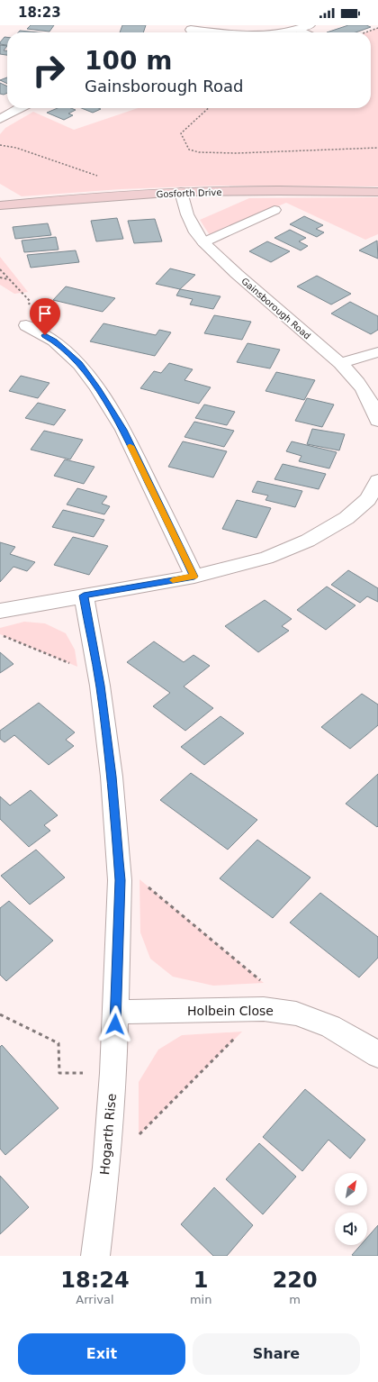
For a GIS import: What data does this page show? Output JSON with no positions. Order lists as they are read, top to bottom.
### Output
{
  "streets": {
    "street": [
      "Gosforth Drive",
      "Gainsborough Road",
      "Holbein Close",
      "Hogarth Rise"
    ]
  },
  "crossings": [
    ["Gosforth Drive", "Gainsborough Road"],
    ["Holbein Close", "Hogarth Rise"]
  ],
  "north": "top right",
  "page": {
    "status": "18:23",
    "turn": ["100 m", "Gainsborough Road"],
    "eta": [
      "18:24",
      "Arrival",
      "1",
      "min",
      "220",
      "m"
    ],
    "buttons": ["Exit", "Share"]
  }
}
